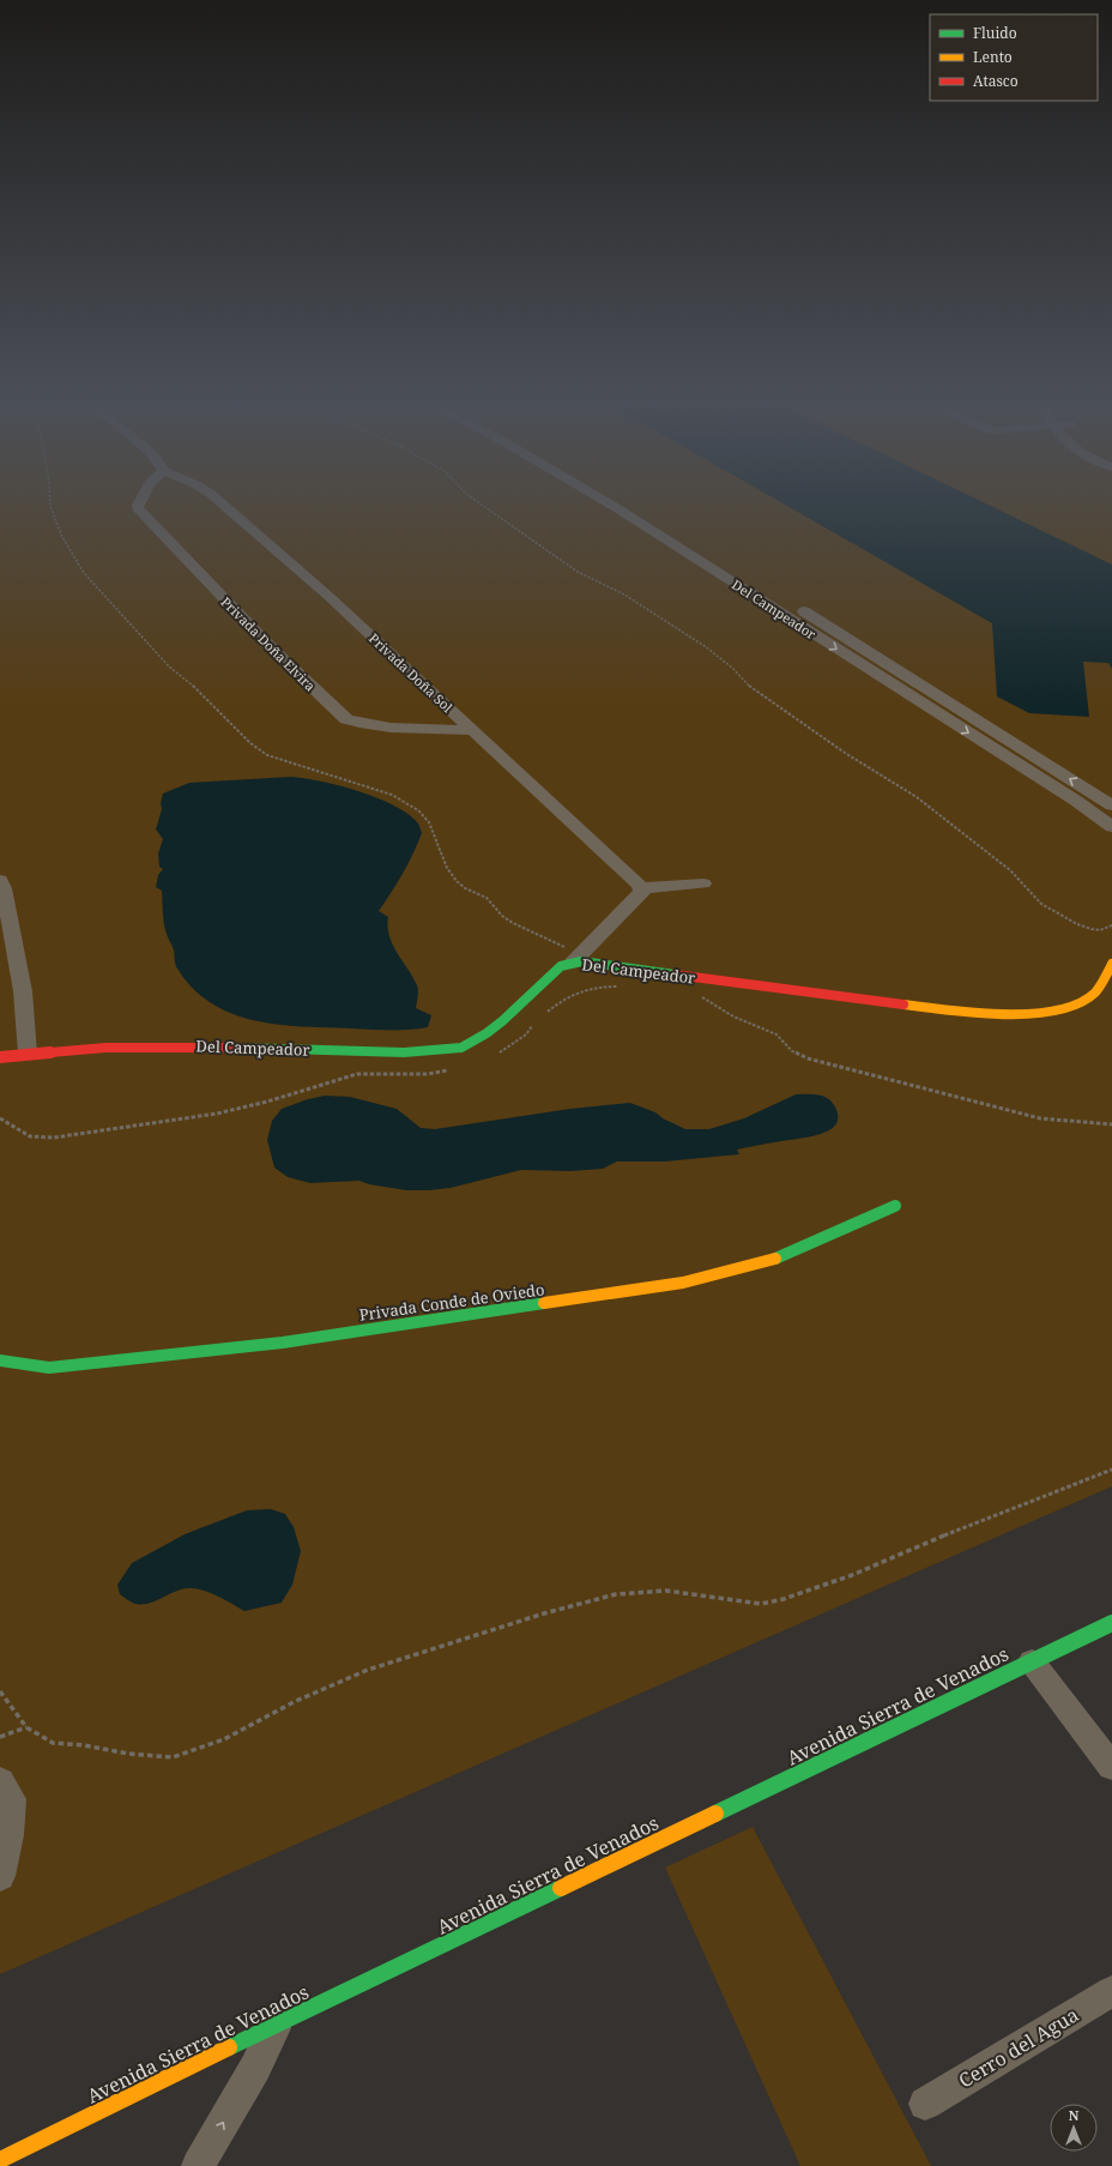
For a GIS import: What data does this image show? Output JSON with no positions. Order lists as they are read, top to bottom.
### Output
{
  "streets": {
    "street": [
      "Del Campeador",
      "Privada Doña Elvira",
      "Privada Doña Sol",
      "Privada Conde de Oviedo",
      "Avenida Sierra de Venados",
      "Cerro del Agua"
    ]
  },
  "crossings": [
    ["Privada Doña Elvira", "Privada Doña Sol"]
  ],
  "legend": ["Fluido", "Lento", "Atasco"],
  "north": "top"
}
